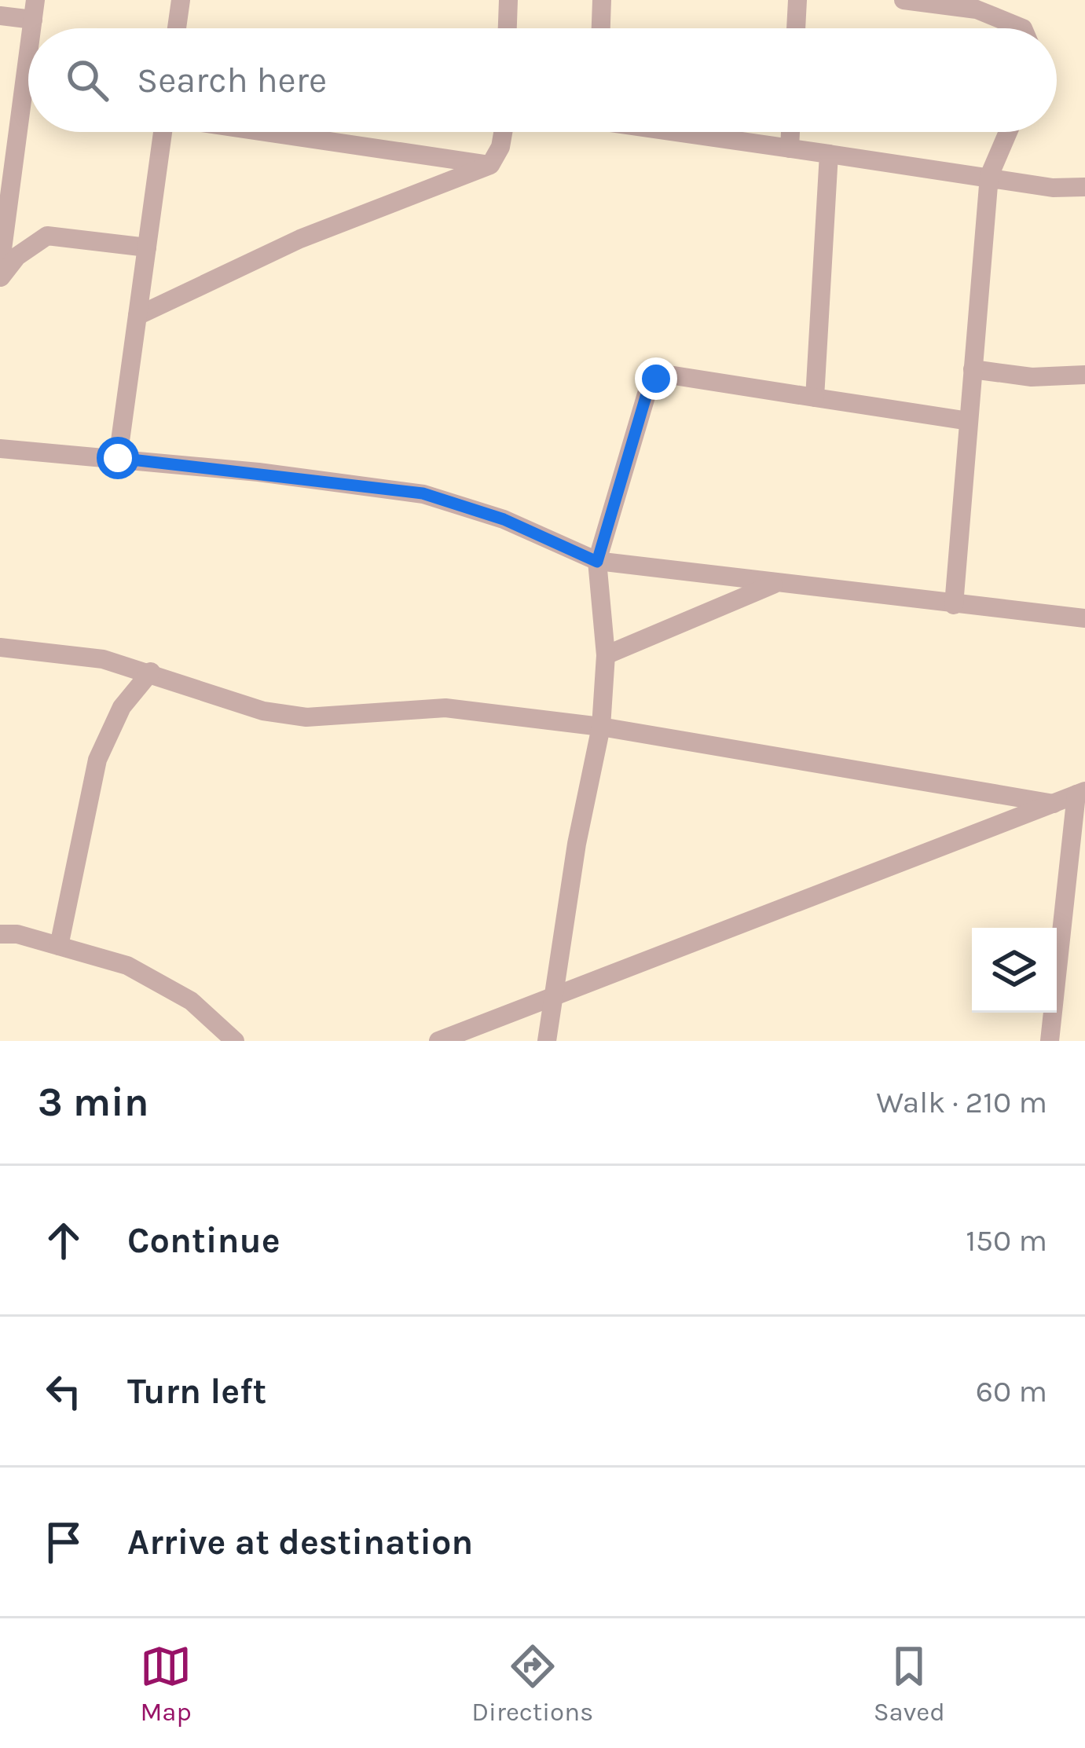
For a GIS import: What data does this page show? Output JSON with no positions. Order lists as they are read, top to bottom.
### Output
{
  "page": {
    "search": "Search here",
    "heading": ["3 min", "Walk · 210 m"],
    "list": [
      ["Continue", "150 m"],
      ["Turn left", "60 m"],
      "Arrive at destination"
    ],
    "nav": ["Map", "Directions", "Saved"]
  }
}
